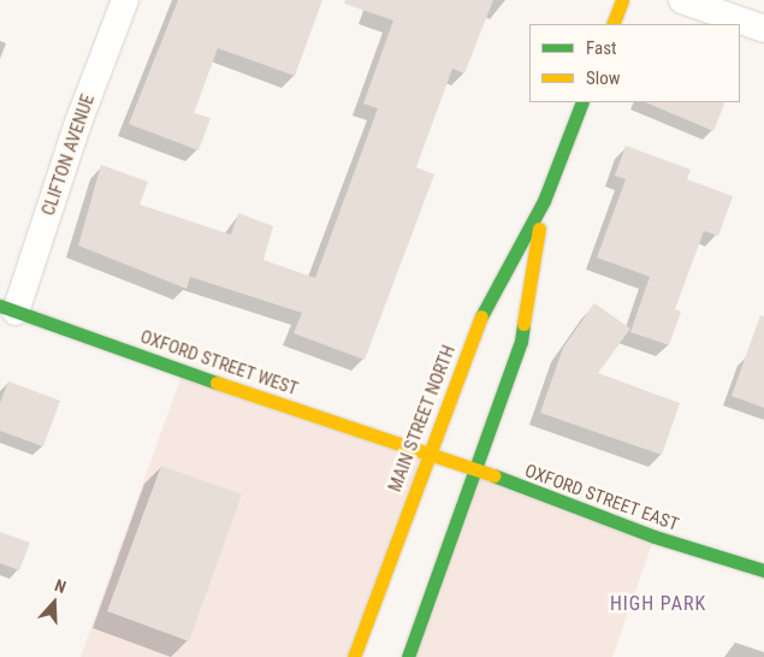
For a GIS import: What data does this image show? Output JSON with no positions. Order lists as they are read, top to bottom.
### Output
{
  "streets": {
    "main road": ["OXFORD STREET WEST", "MAIN STREET NORTH", "OXFORD STREET EAST"],
    "street": ["CLIFTON AVENUE"]
  },
  "crossings": [
    ["CLIFTON AVENUE", "OXFORD STREET WEST"],
    ["OXFORD STREET WEST", "MAIN STREET NORTH"],
    ["OXFORD STREET WEST", "OXFORD STREET EAST"],
    ["MAIN STREET NORTH", "OXFORD STREET EAST"]
  ],
  "districts": ["HIGH PARK"],
  "legend": ["Fast", "Slow"],
  "north": "top"
}
